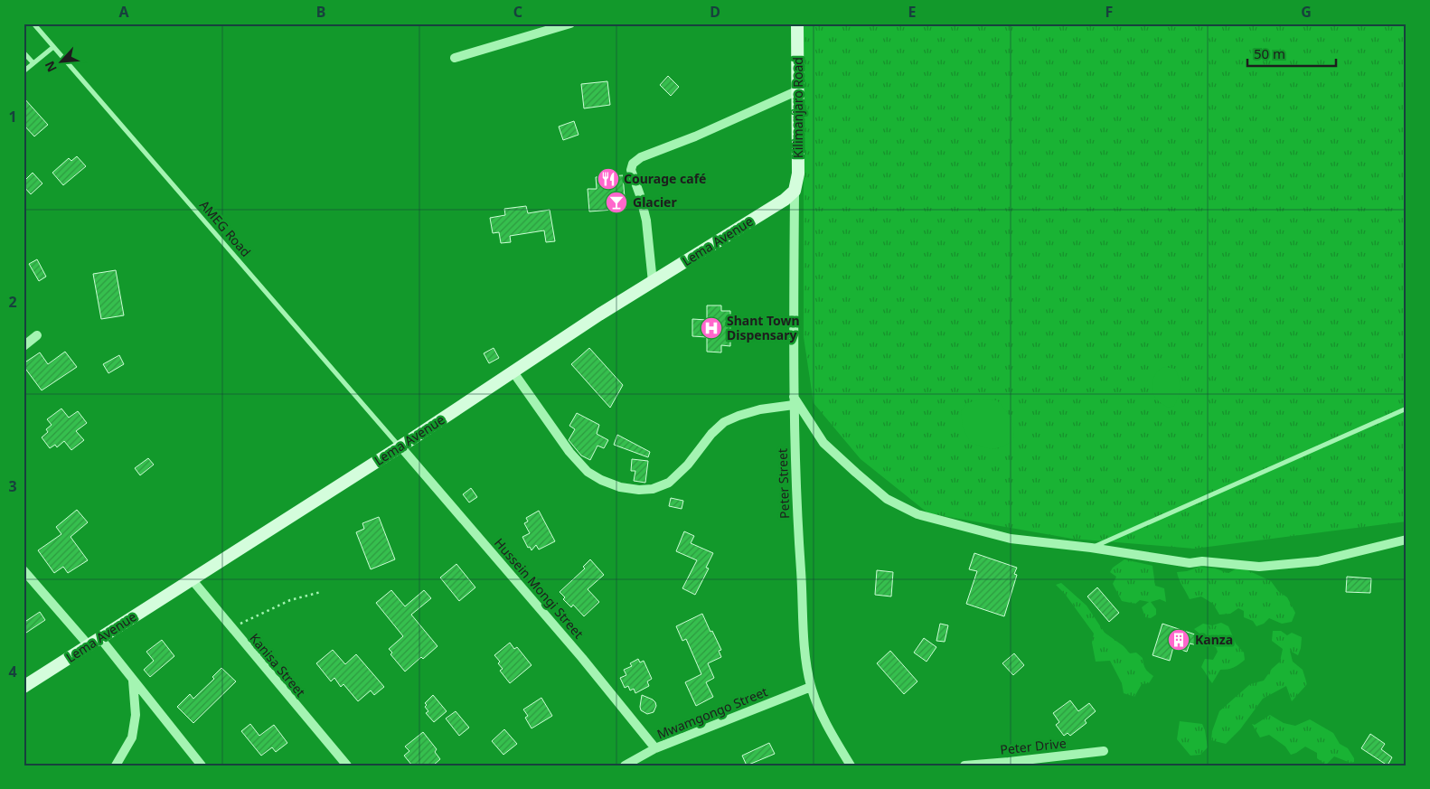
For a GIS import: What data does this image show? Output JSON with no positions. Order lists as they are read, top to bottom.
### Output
{
  "streets": {
    "main road": ["Kilimanjaro Road", "Lema Avenue"],
    "street": [
      "Peter Street",
      "Hussein Mongi Street",
      "Kanisa Street",
      "Mwamgongo Street",
      "Peter Drive"
    ],
    "lane": ["AMEG Road"]
  },
  "crossings": [
    ["Kilimanjaro Road", "Lema Avenue"],
    ["Kilimanjaro Road", "Peter Street"],
    ["AMEG Road", "Lema Avenue"],
    ["AMEG Road", "Hussein Mongi Street"],
    ["Lema Avenue", "Peter Street"],
    ["Lema Avenue", "Hussein Mongi Street"],
    ["Lema Avenue", "Kanisa Street"],
    ["Peter Street", "Mwamgongo Street"],
    ["Hussein Mongi Street", "Mwamgongo Street"]
  ],
  "places": {
    "restaurant": ["Courage café"],
    "bar": ["Glacier"],
    "hospital": ["Shant Town Dispensary"],
    "building": ["Kanza"]
  },
  "scale_bar": "50 m",
  "north": "bottom left",
  "grid": {
    "columns": [
      "A",
      "B",
      "C",
      "D",
      "E",
      "F",
      "G"
    ],
    "rows": [
      "1",
      "2",
      "3",
      "4"
    ]
  }
}
